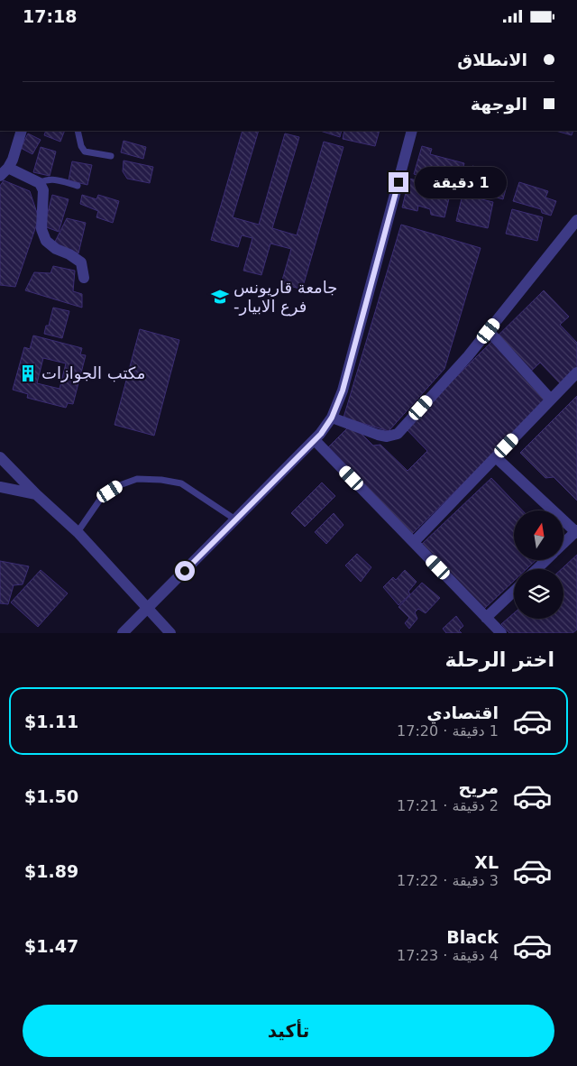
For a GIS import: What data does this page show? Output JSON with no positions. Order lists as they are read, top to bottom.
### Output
{
  "places": {
    "school or university": ["جامعة قاريونس -فرع الابيار"],
    "building": ["مكتب الجوازات"]
  },
  "north": "top",
  "page": {
    "status": "17:18",
    "banner": ["الانطلاق", "الوجهة"],
    "bubble": "1 دقيقة",
    "heading": "اختر الرحلة",
    "list": [
      {
        "name": "اقتصادي",
        "note": "1 دقيقة · 17:20",
        "value": "$1.11"
      },
      {
        "name": "مريح",
        "note": "2 دقيقة · 17:21",
        "value": "$1.50"
      },
      {
        "name": "XL",
        "note": "3 دقيقة · 17:22",
        "value": "$1.89"
      },
      {
        "name": "Black",
        "note": "4 دقيقة · 17:23",
        "value": "$1.47"
      }
    ],
    "buttons": "تأكيد"
  }
}
